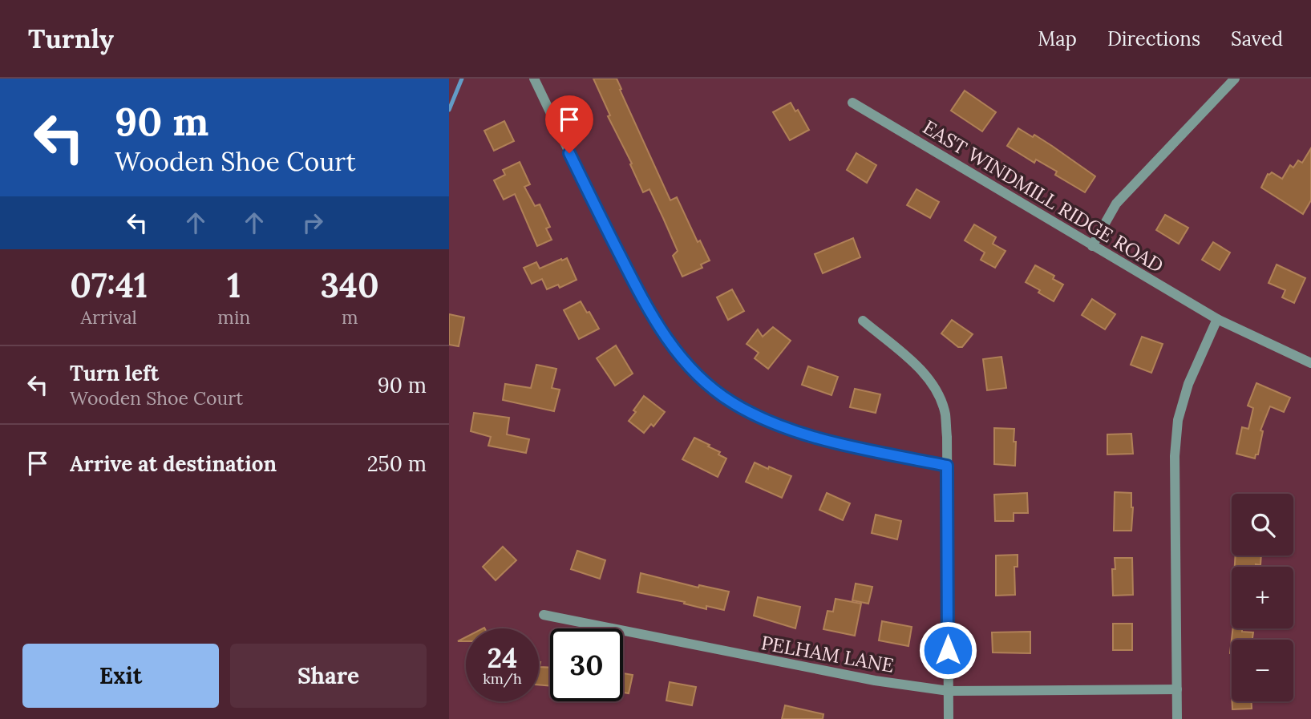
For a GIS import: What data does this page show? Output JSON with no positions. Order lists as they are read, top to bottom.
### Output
{
  "streets": {
    "street": ["EAST WINDMILL RIDGE ROAD", "PELHAM LANE"]
  },
  "page": {
    "header": "Turnly",
    "nav": ["Map", "Directions", "Saved"],
    "turn": ["90 m", "Wooden Shoe Court"],
    "eta": [
      "07:41",
      "Arrival",
      "1",
      "min",
      "340",
      "m"
    ],
    "list": [
      {
        "name": "Turn left",
        "note": "Wooden Shoe Court",
        "value": "90 m"
      },
      {
        "name": "Arrive at destination",
        "value": "250 m"
      }
    ],
    "map_buttons": ["+", "−"],
    "speed": "24 km/h",
    "limit": "30",
    "buttons": ["Exit", "Share"]
  }
}
